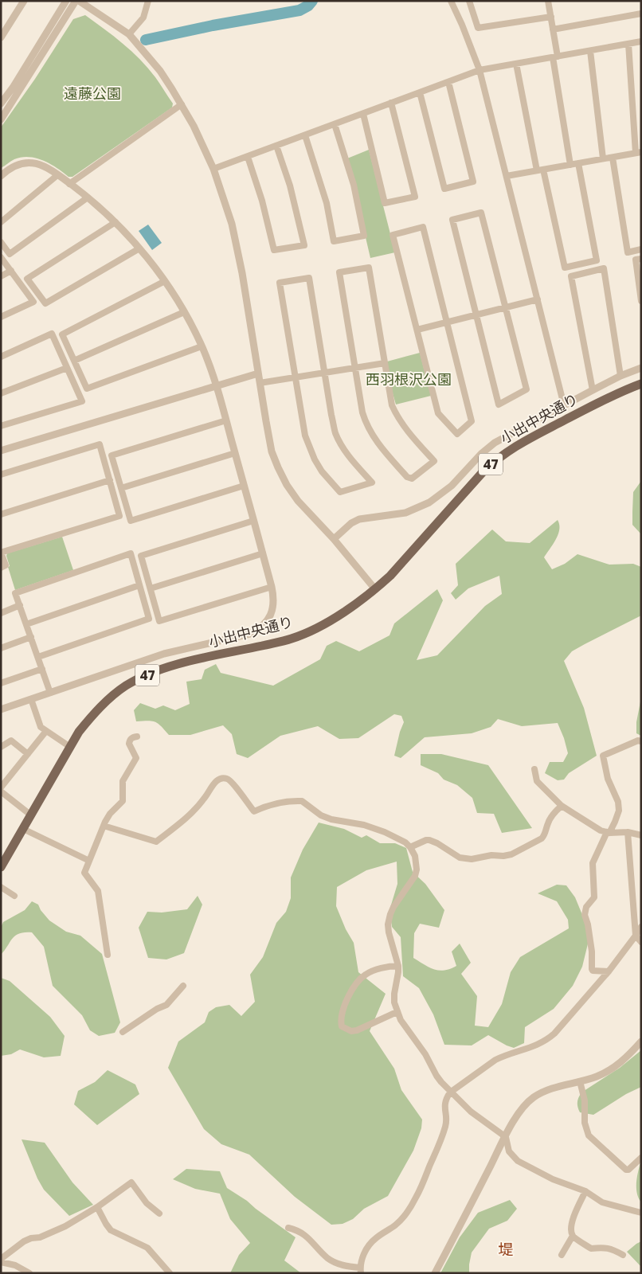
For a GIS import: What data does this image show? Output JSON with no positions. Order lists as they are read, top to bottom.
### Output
{
  "streets": {
    "main road": ["小出中央通り", "47"]
  },
  "districts": ["堤"],
  "parks": ["遠藤公園", "西羽根沢公園"]
}
